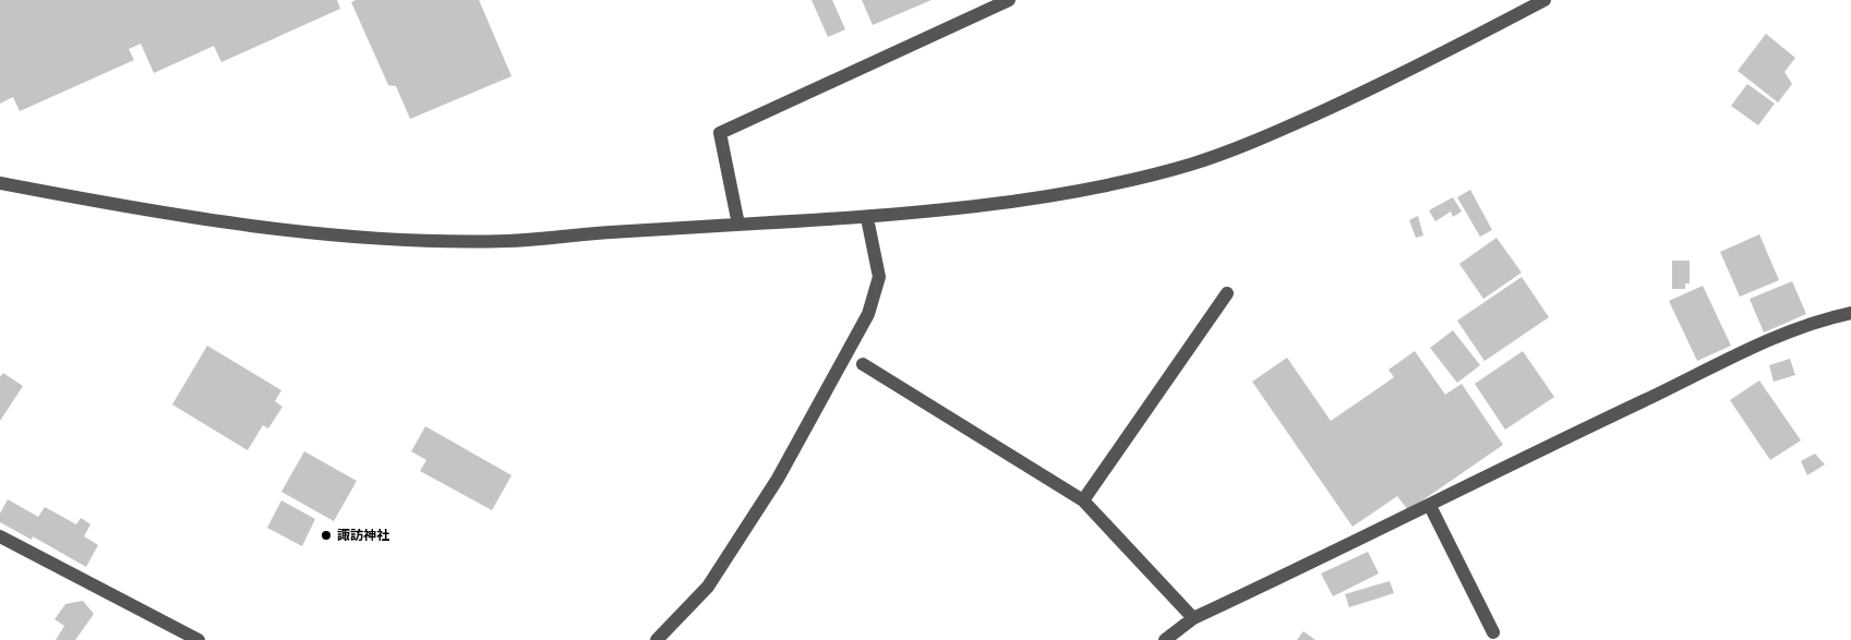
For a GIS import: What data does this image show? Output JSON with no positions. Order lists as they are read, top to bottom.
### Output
{
  "places": ["諏訪神社"]
}
